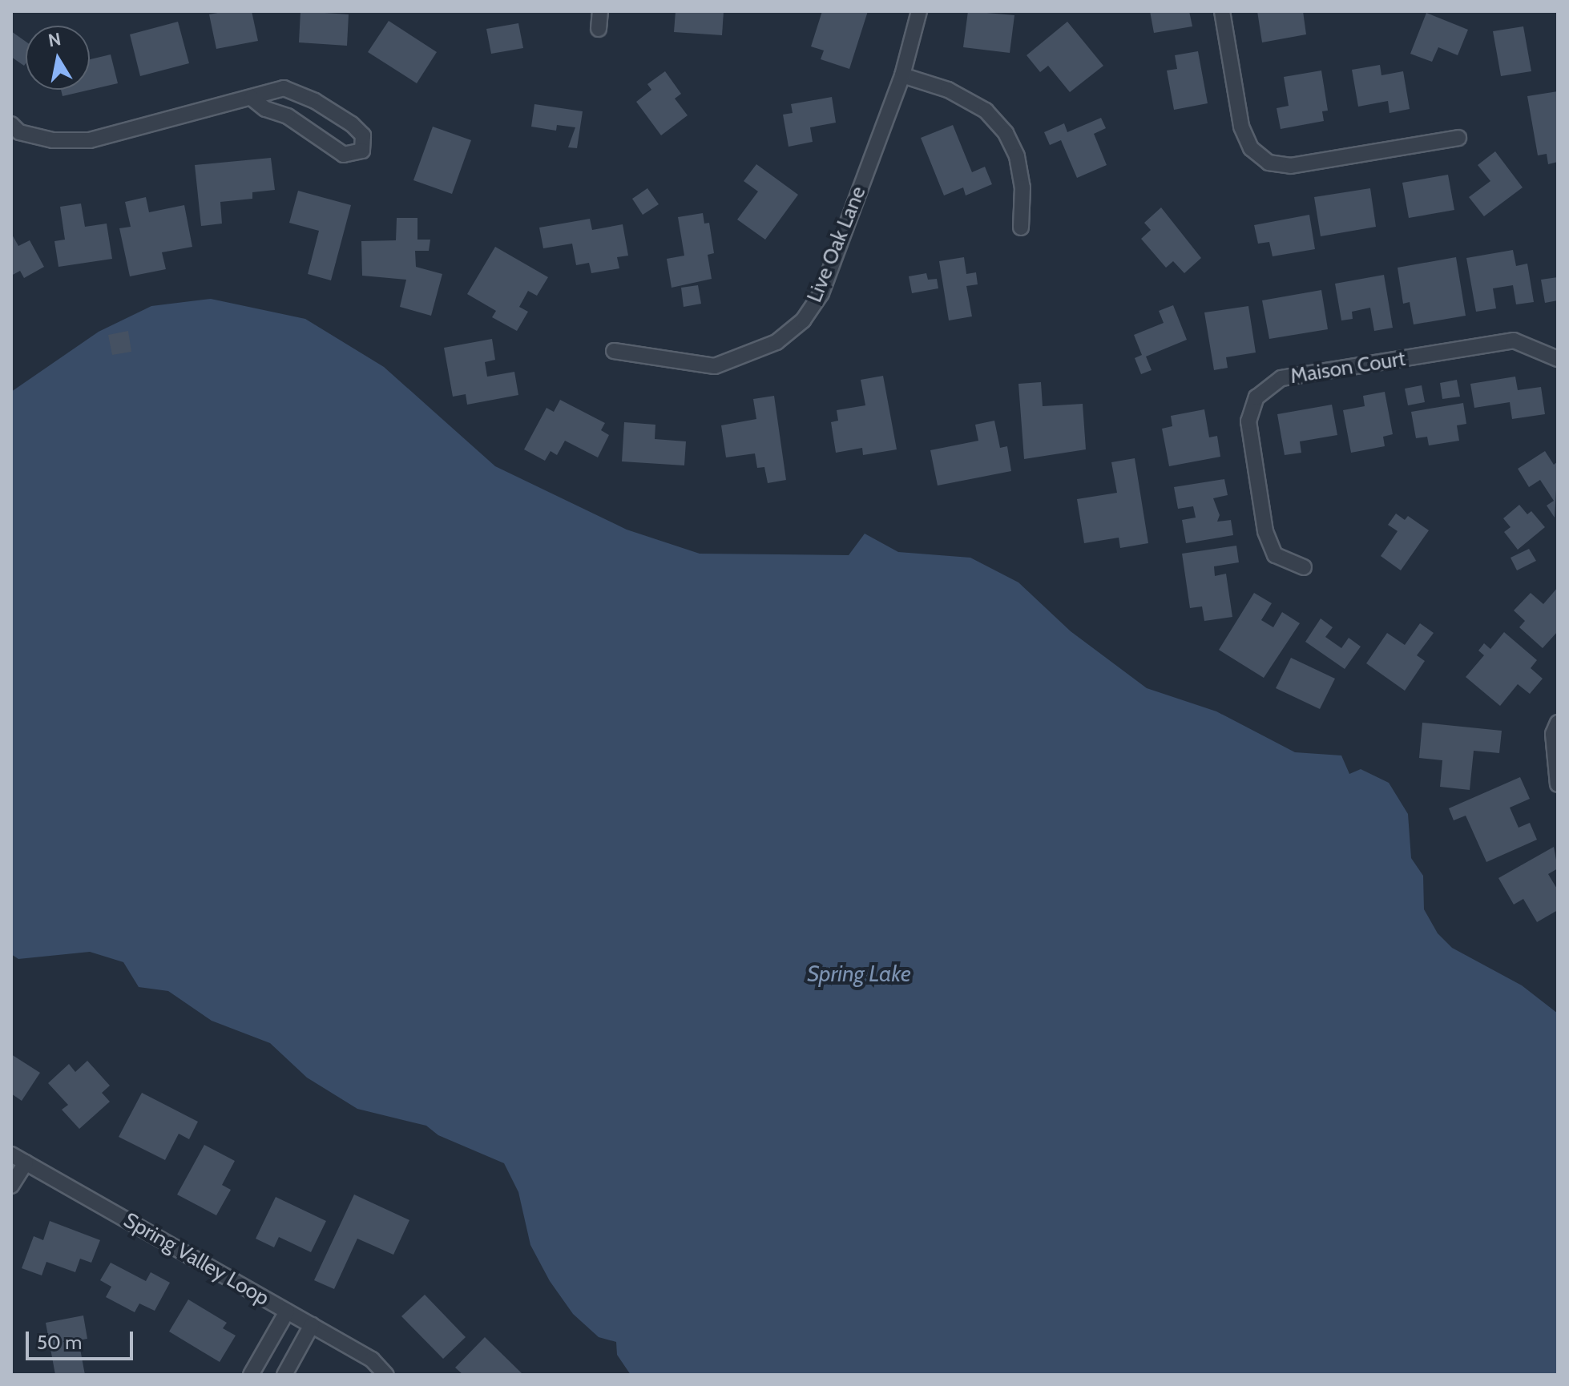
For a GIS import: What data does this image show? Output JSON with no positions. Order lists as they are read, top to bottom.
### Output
{
  "streets": {
    "street": ["Live Oak Lane", "Maison Court", "Spring Valley Loop"]
  },
  "water": ["Spring Lake"],
  "scale_bar": "50 m",
  "north": "top"
}
